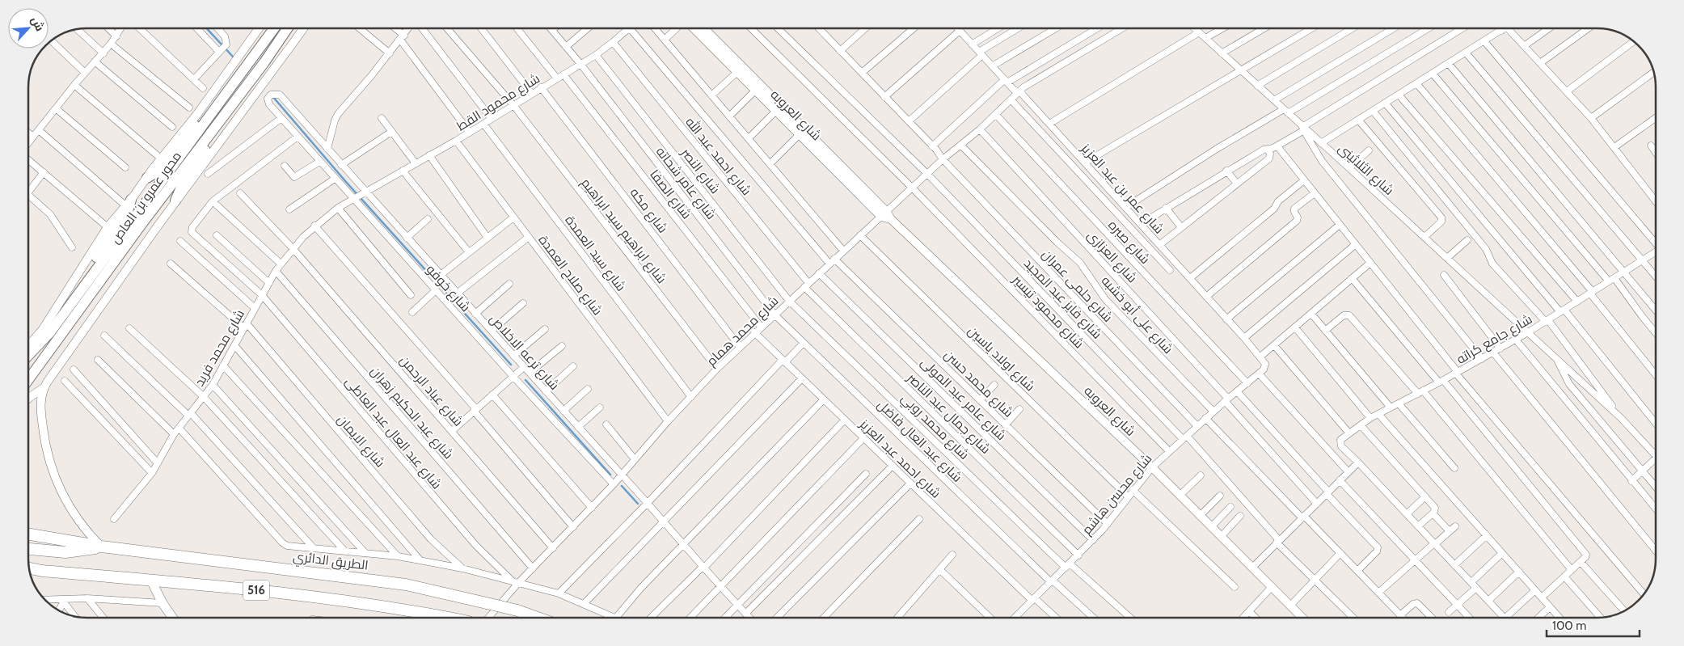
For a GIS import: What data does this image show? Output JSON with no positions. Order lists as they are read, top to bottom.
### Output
{
  "streets": {
    "highway": ["الطريق الدائري", "516"],
    "main road": ["محور عمرو بن العاص"],
    "street": [
      "شارع محمود القط",
      "شارع العروبه",
      "شارع احمد عبد الله",
      "شارع الثلاثينى",
      "شارع النصر",
      "شارع عامر شحاته",
      "شارع عمر بن عبد العزيز",
      "شارع الصفا",
      "شارع مكه",
      "شارع ابراهيم سيد ابراهيم",
      "شارع صبره",
      "شارع سيد العمدة",
      "شارع العزازى",
      "شارع صلاح العمدة",
      "شارع حلمى عمران",
      "شارع خوفو",
      "شارع فايز عبد المجيد",
      "شارع محمود تيسير",
      "شارع على أبو خشبه",
      "شارع محمد همام",
      "شارع جامع كراته",
      "شارع محمد فريد",
      "شارع ترعه الاخلاص",
      "شارع اولاد ياسين",
      "شارع محمد حسن",
      "شارع عباد الرحمن",
      "شارع عامر عبد المولى",
      "شارع عبد الحكيم زهران",
      "شارع جمال عبد الناصر",
      "شارع محمد روبي",
      "شارع عبد العال عبد العاطى",
      "شارع الايمان",
      "شارع عبد العال فاضل",
      "شارع احمد عبد العزيز",
      "شارع محسن هاشم"
    ]
  },
  "crossings": [
    ["شارع محمود القط", "شارع احمد عبد الله"],
    ["شارع محمود القط", "شارع النصر"],
    ["شارع محمود القط", "شارع عامر شحاته"],
    ["شارع محمود القط", "شارع الصفا"],
    ["شارع محمود القط", "شارع مكه"],
    ["شارع محمود القط", "شارع ابراهيم سيد ابراهيم"],
    ["شارع محمود القط", "شارع سيد العمدة"],
    ["شارع محمود القط", "شارع صلاح العمدة"],
    ["شارع محمود القط", "شارع خوفو"],
    ["شارع محمود القط", "شارع محمد فريد"],
    ["شارع محمود القط", "شارع ترعه الاخلاص"],
    ["شارع العروبه", "شارع محمد همام"],
    ["شارع العروبه", "شارع محسن هاشم"],
    ["شارع احمد عبد الله", "شارع محمد همام"],
    ["شارع احمد عبد الله", "شارع جمال عبد الناصر"],
    ["شارع الثلاثينى", "شارع جامع كراته"],
    ["شارع النصر", "شارع محمد همام"],
    ["شارع النصر", "شارع محمد روبي"],
    ["شارع عامر شحاته", "شارع محمد همام"],
    ["شارع عامر شحاته", "شارع عبد العال فاضل"],
    ["شارع عمر بن عبد العزيز", "شارع محمد همام"],
    ["شارع الصفا", "شارع محمد همام"],
    ["شارع مكه", "شارع محمد همام"],
    ["شارع ابراهيم سيد ابراهيم", "شارع محمد همام"],
    ["شارع صبره", "شارع محمد همام"],
    ["شارع صبره", "شارع محسن هاشم"],
    ["شارع سيد العمدة", "شارع محمد همام"],
    ["شارع العزازى", "شارع محمد همام"],
    ["شارع العزازى", "شارع محسن هاشم"],
    ["شارع صلاح العمدة", "شارع محمد همام"],
    ["شارع حلمى عمران", "شارع محمد همام"],
    ["شارع حلمى عمران", "شارع محسن هاشم"],
    ["شارع خوفو", "شارع محمد همام"],
    ["شارع خوفو", "شارع محمد فريد"],
    ["شارع خوفو", "شارع ترعه الاخلاص"],
    ["شارع فايز عبد المجيد", "شارع محمد همام"],
    ["شارع فايز عبد المجيد", "شارع محسن هاشم"],
    ["شارع محمود تيسير", "شارع محمد همام"],
    ["شارع محمود تيسير", "شارع محسن هاشم"],
    ["شارع على أبو خشبه", "شارع محمد همام"],
    ["شارع على أبو خشبه", "شارع محسن هاشم"],
    ["شارع محمد همام", "شارع ترعه الاخلاص"],
    ["شارع محمد همام", "شارع اولاد ياسين"],
    ["شارع محمد همام", "شارع محمد حسن"],
    ["شارع محمد همام", "شارع عباد الرحمن"],
    ["شارع محمد همام", "شارع عامر عبد المولى"],
    ["شارع محمد همام", "شارع عبد الحكيم زهران"],
    ["شارع محمد همام", "شارع جمال عبد الناصر"],
    ["شارع محمد همام", "شارع محمد روبي"],
    ["شارع محمد همام", "شارع عبد العال عبد العاطى"],
    ["شارع محمد همام", "شارع عبد العال فاضل"],
    ["شارع محمد همام", "شارع احمد عبد العزيز"],
    ["شارع محمد فريد", "شارع عباد الرحمن"],
    ["شارع محمد فريد", "شارع عبد الحكيم زهران"],
    ["شارع محمد فريد", "شارع عبد العال عبد العاطى"],
    ["شارع محمد فريد", "شارع الايمان"],
    ["شارع اولاد ياسين", "شارع محسن هاشم"],
    ["شارع محمد حسن", "شارع محسن هاشم"],
    ["شارع عامر عبد المولى", "شارع محسن هاشم"],
    ["شارع جمال عبد الناصر", "شارع محسن هاشم"],
    ["شارع محمد روبي", "شارع محسن هاشم"],
    ["شارع عبد العال فاضل", "شارع محسن هاشم"],
    ["شارع احمد عبد العزيز", "شارع محسن هاشم"]
  ],
  "scale_bar": "100 m",
  "north": "top right"
}
